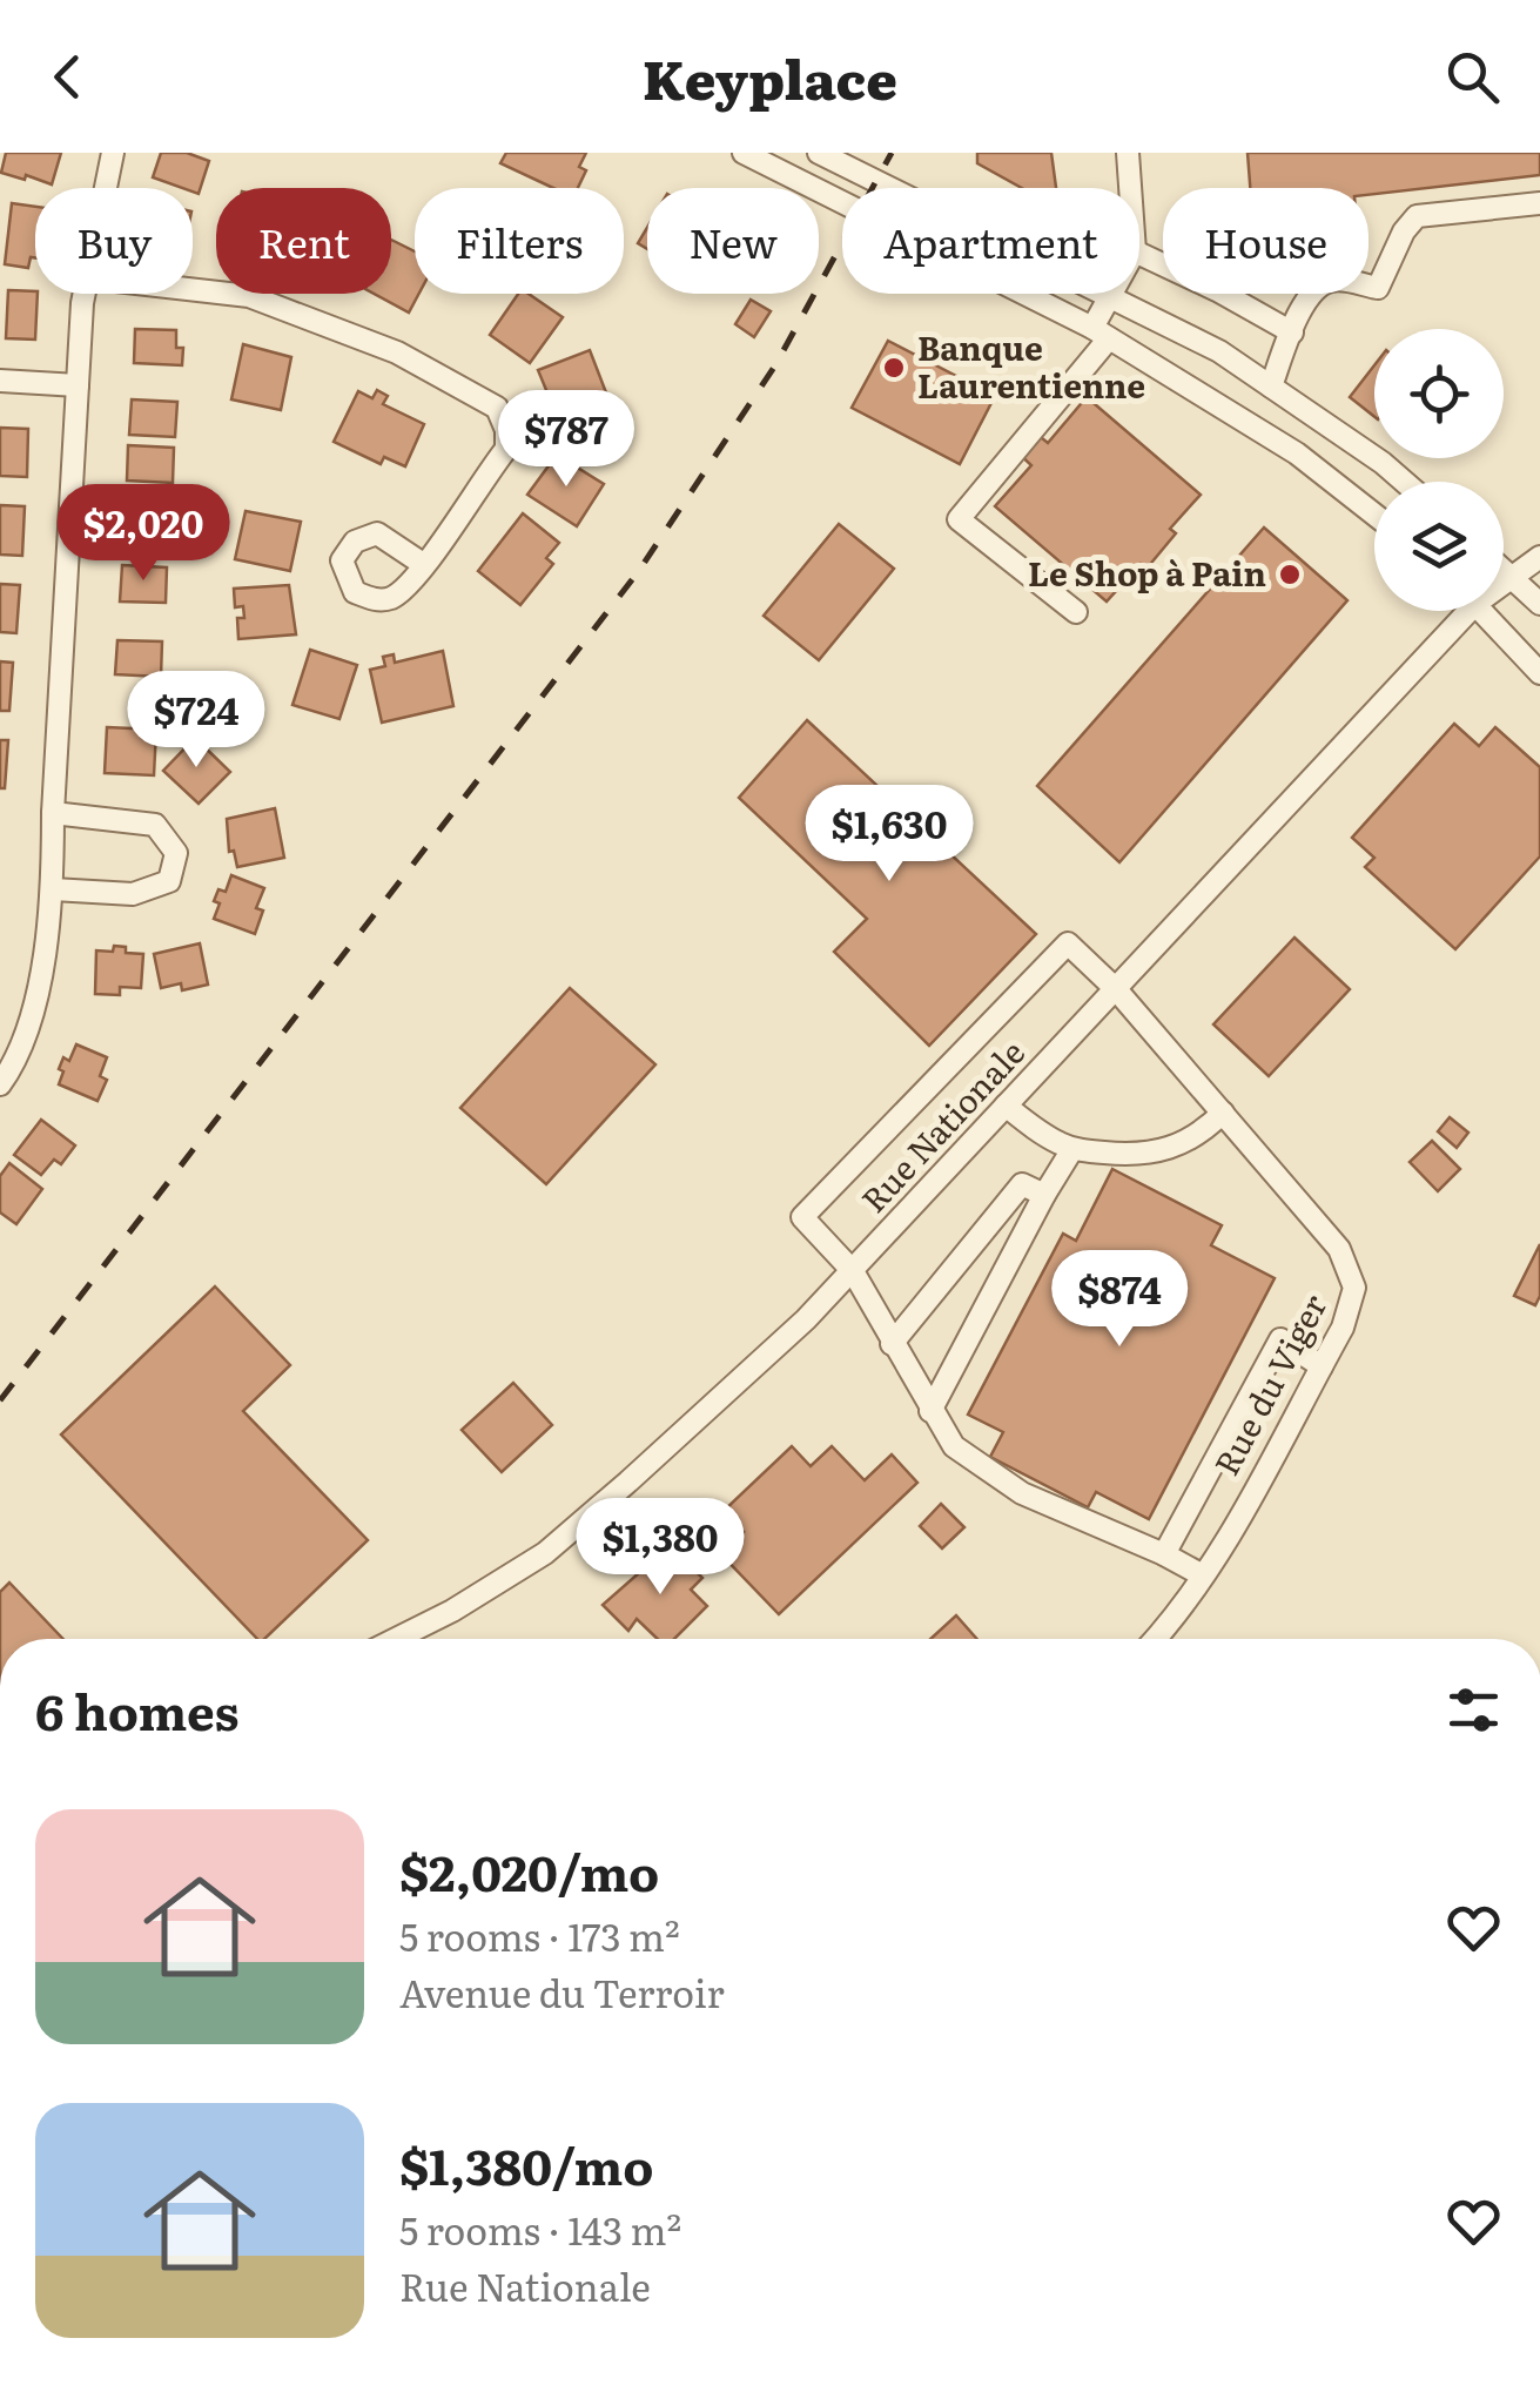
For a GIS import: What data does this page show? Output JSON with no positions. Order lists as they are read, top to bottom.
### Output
{
  "streets": {
    "street": ["Rue Nationale", "Rue du Viger"]
  },
  "crossings": [
    ["Rue Nationale", "Rue du Viger"]
  ],
  "places": ["Banque Laurentienne", "Le Shop à Pain"],
  "page": {
    "header": "Keyplace",
    "chip": [
      "Buy",
      "Rent",
      "Filters",
      "New",
      "Apartment",
      "House"
    ],
    "price": [
      "$787",
      "$2,020",
      "$724",
      "$1,630",
      "$874",
      "$1,380"
    ],
    "heading": "6 homes",
    "list": [
      {
        "name": "$2,020/mo",
        "note": "5 rooms · 173 m² · Avenue du Terroir"
      },
      {
        "name": "$1,380/mo",
        "note": "5 rooms · 143 m² · Rue Nationale"
      }
    ]
  }
}
